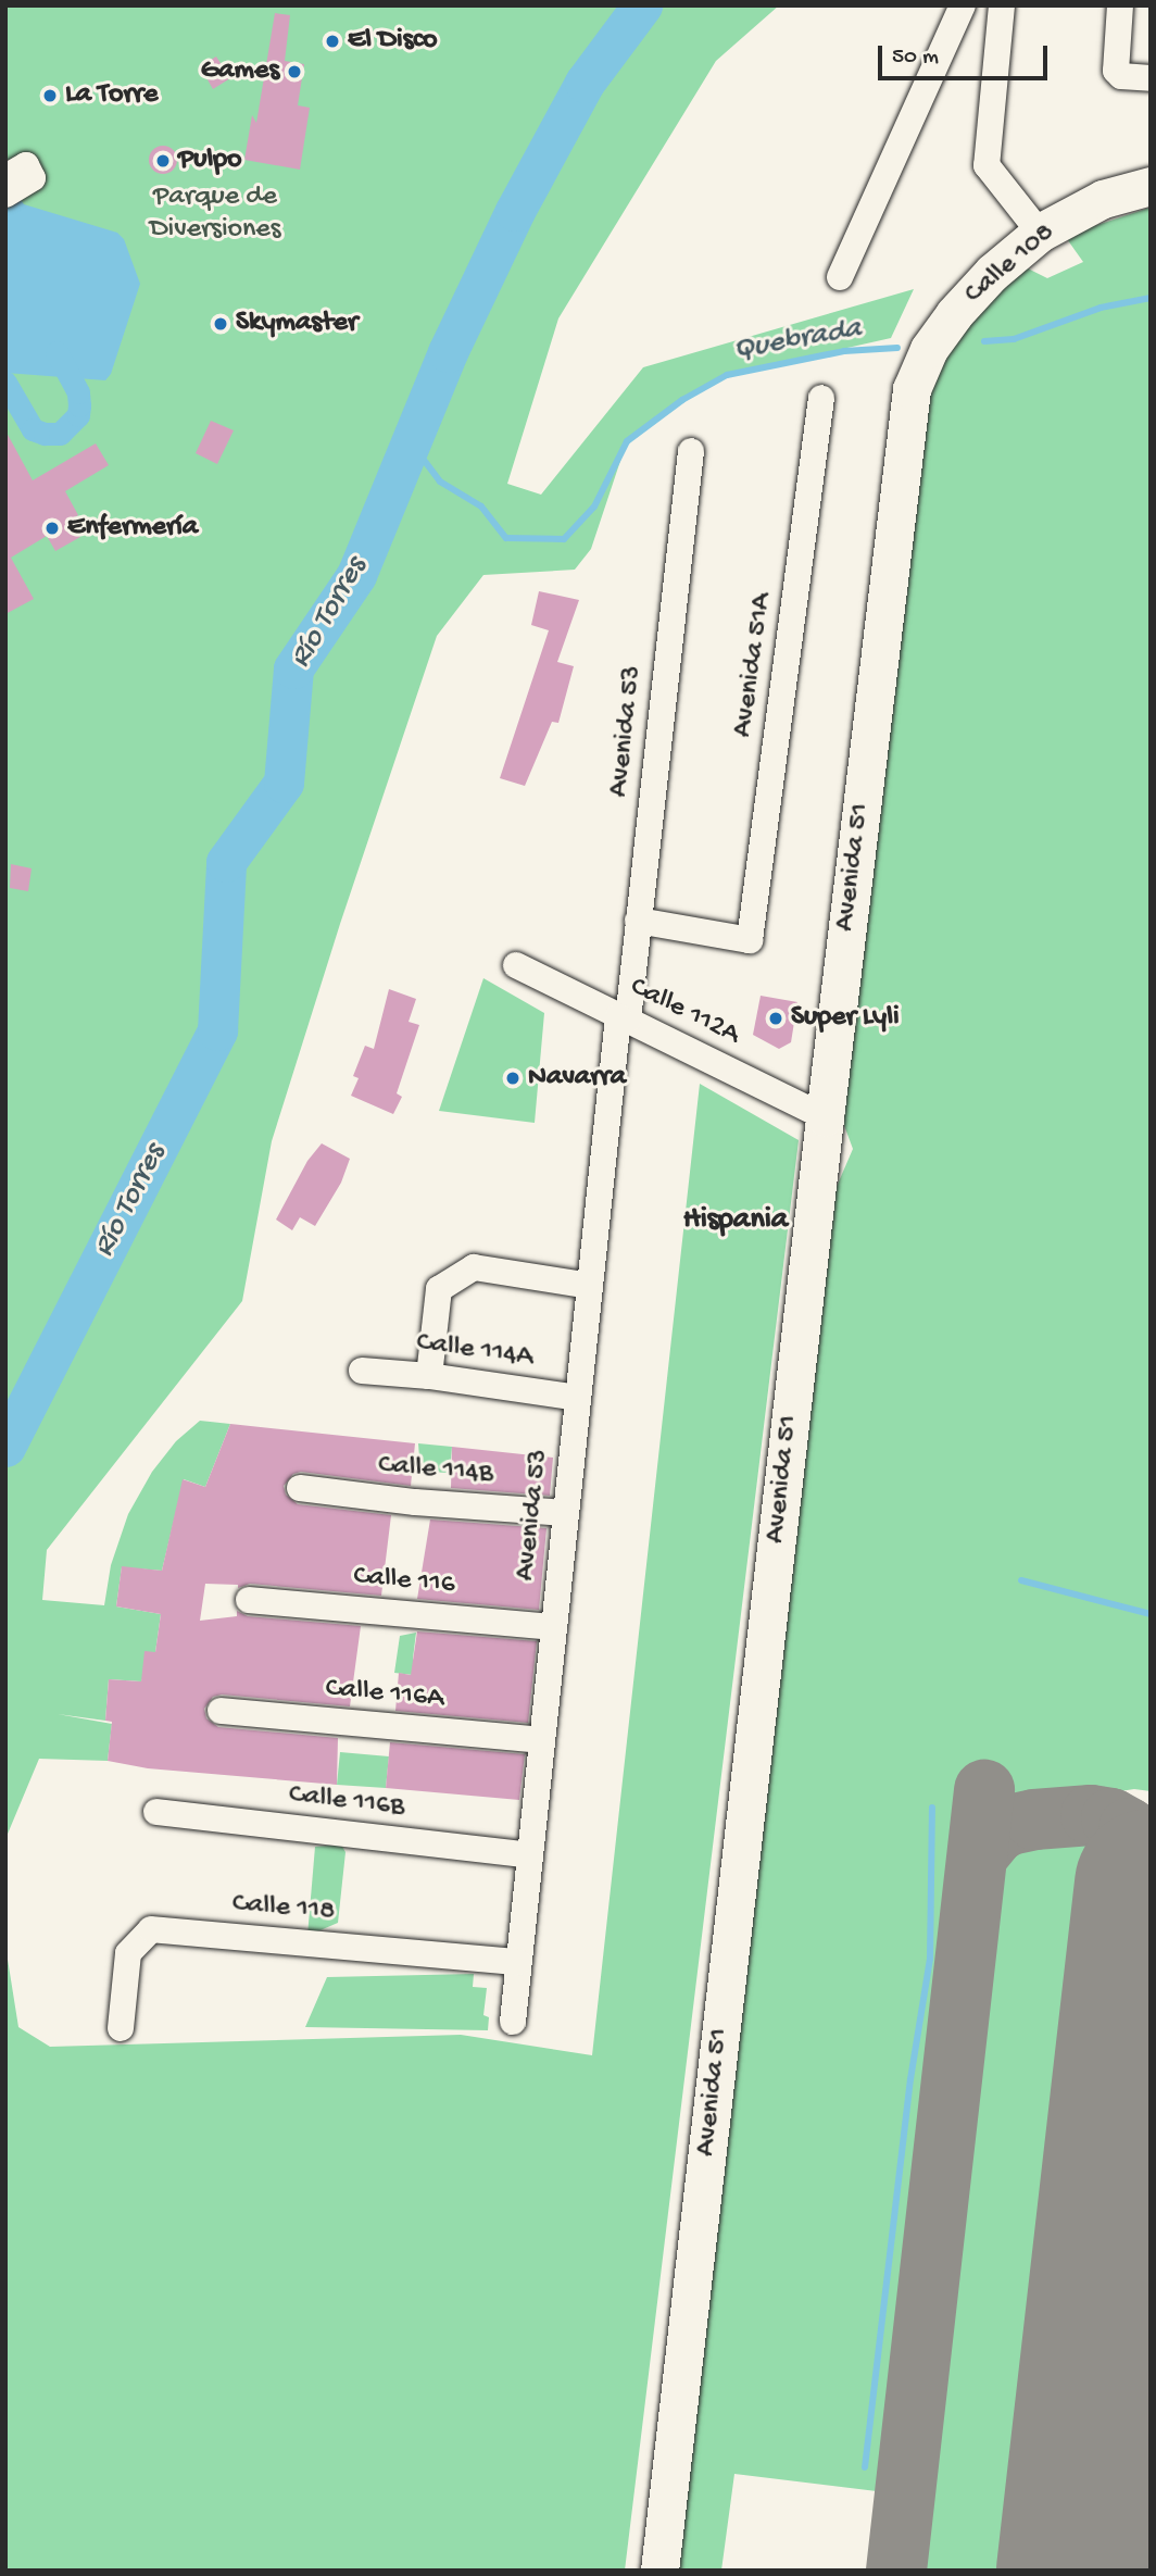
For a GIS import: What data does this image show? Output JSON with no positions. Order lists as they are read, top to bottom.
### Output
{
  "streets": {
    "main road": ["Calle 108", "Avenida 51"],
    "street": [
      "Avenida 51A",
      "Avenida 53",
      "Calle 112A",
      "Calle 114A",
      "Calle 114B",
      "Calle 116",
      "Calle 116A",
      "Calle 116B",
      "Calle 118"
    ]
  },
  "crossings": [
    ["Calle 108", "Avenida 51"],
    ["Avenida 51A", "Avenida 53"],
    ["Avenida 53", "Calle 112A"],
    ["Avenida 53", "Calle 114A"],
    ["Avenida 53", "Calle 114B"],
    ["Avenida 53", "Calle 116"],
    ["Avenida 53", "Calle 116A"],
    ["Avenida 53", "Calle 116B"],
    ["Avenida 53", "Calle 118"],
    ["Avenida 51", "Calle 112A"]
  ],
  "districts": ["Hispania"],
  "water": ["Quebrada", "Río Torres"],
  "parks": ["Parque de Diversiones"],
  "places": [
    "El Disco",
    "Games",
    "La Torre",
    "Pulpo",
    "Skymaster",
    "Enfermería",
    "Super Lyli",
    "Navarra"
  ],
  "scale_bar": "50 m"
}
